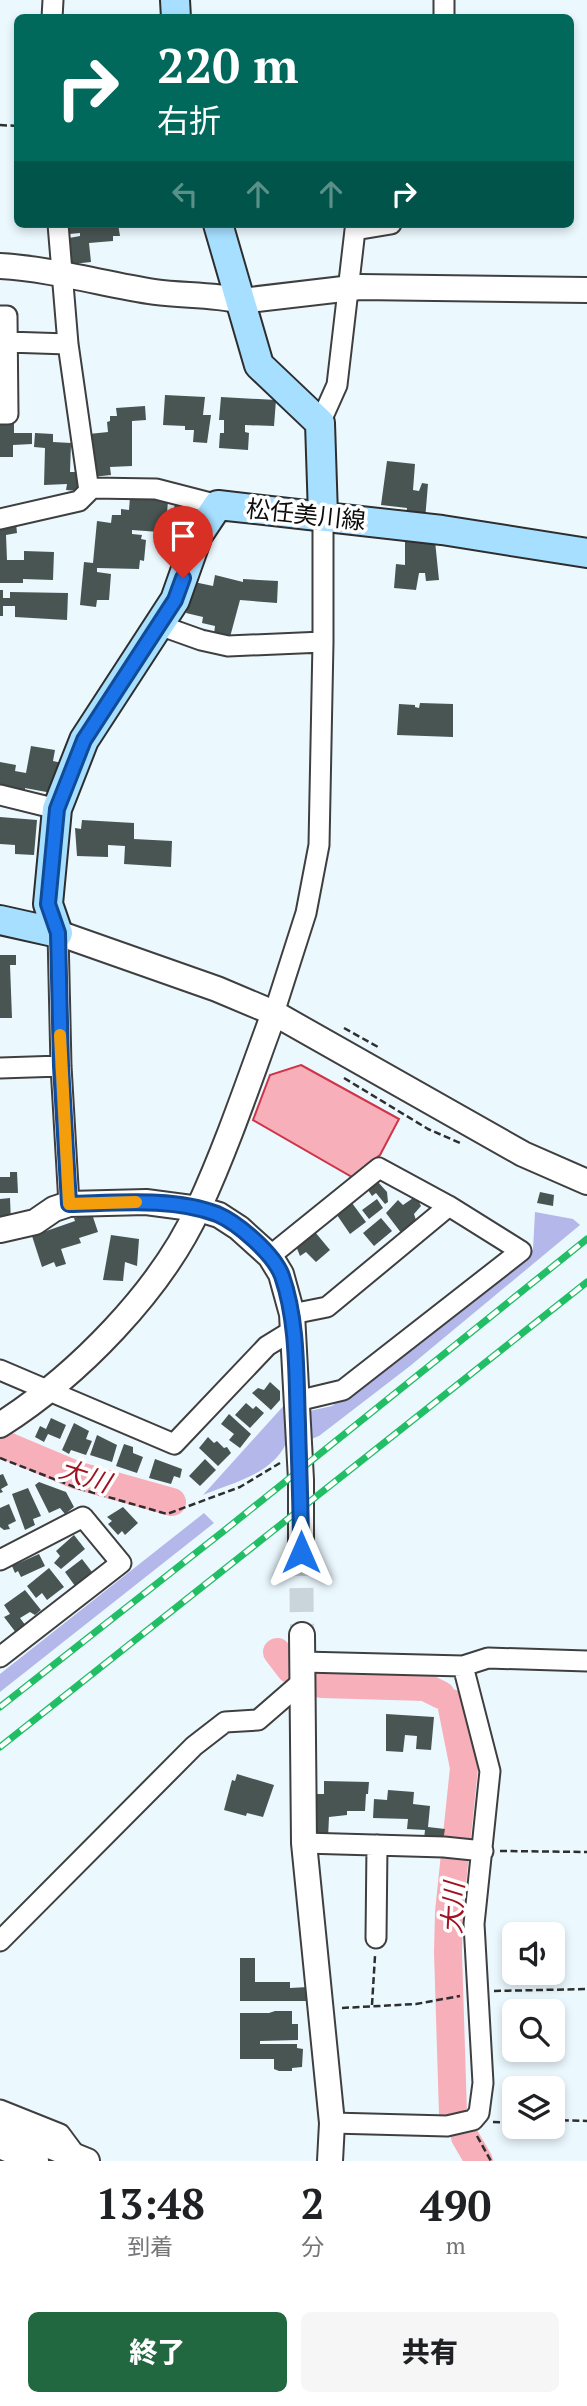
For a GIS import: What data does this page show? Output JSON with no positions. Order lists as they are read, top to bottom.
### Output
{
  "streets": {
    "main road": ["松任美川線"]
  },
  "water": ["大川"],
  "page": {
    "turn": ["220 m", "右折"],
    "eta": [
      "13:48",
      "到着",
      "2",
      "分",
      "490",
      "m"
    ],
    "buttons": ["終了", "共有"]
  }
}
